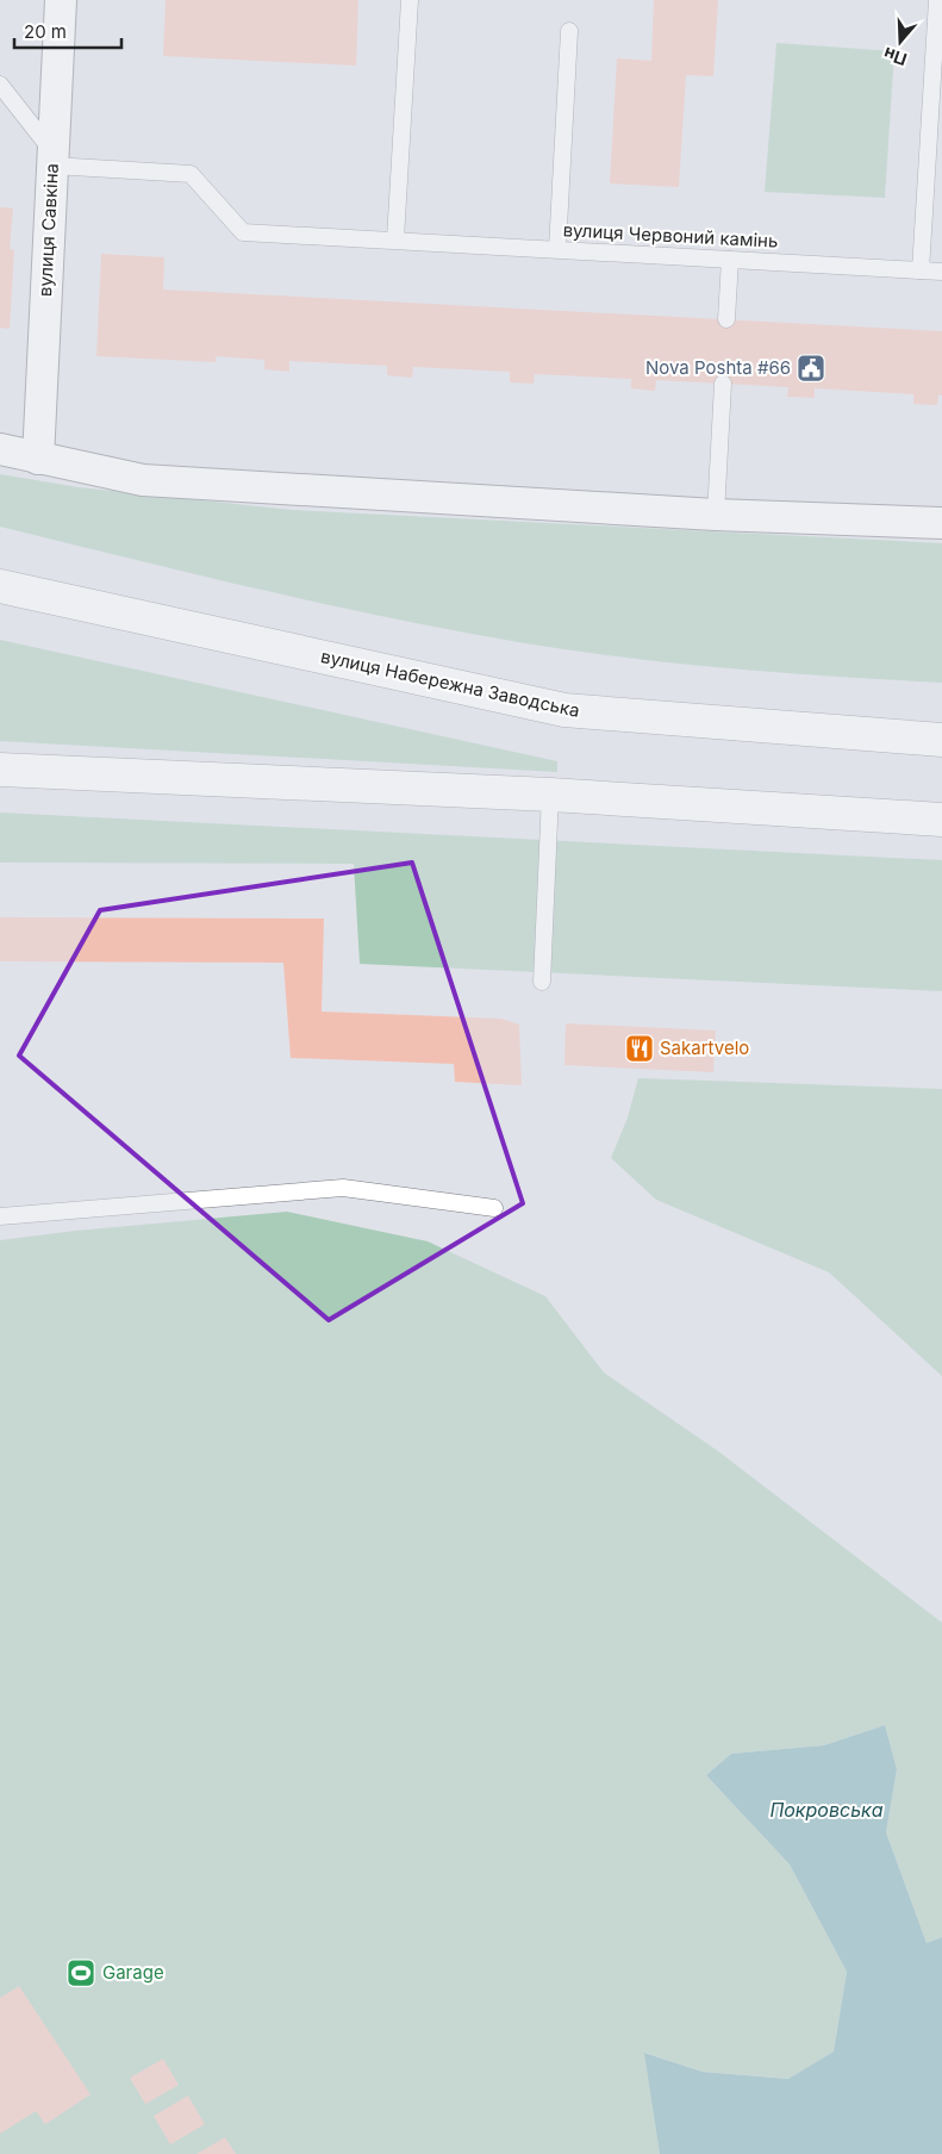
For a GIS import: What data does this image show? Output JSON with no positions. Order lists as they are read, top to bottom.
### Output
{
  "streets": {
    "main road": ["вулиця Набережна Заводська"],
    "street": ["вулиця Савкіна"],
    "lane": ["вулиця Червоний камінь"]
  },
  "crossings": [
    ["вулиця Савкіна", "вулиця Червоний камінь"]
  ],
  "water": ["Покровська"],
  "places": {
    "public building": ["Nova Poshta #66"],
    "restaurant": ["Sakartvelo"],
    "sports": ["Garage"]
  },
  "scale_bar": "20 m",
  "north": "bottom"
}
